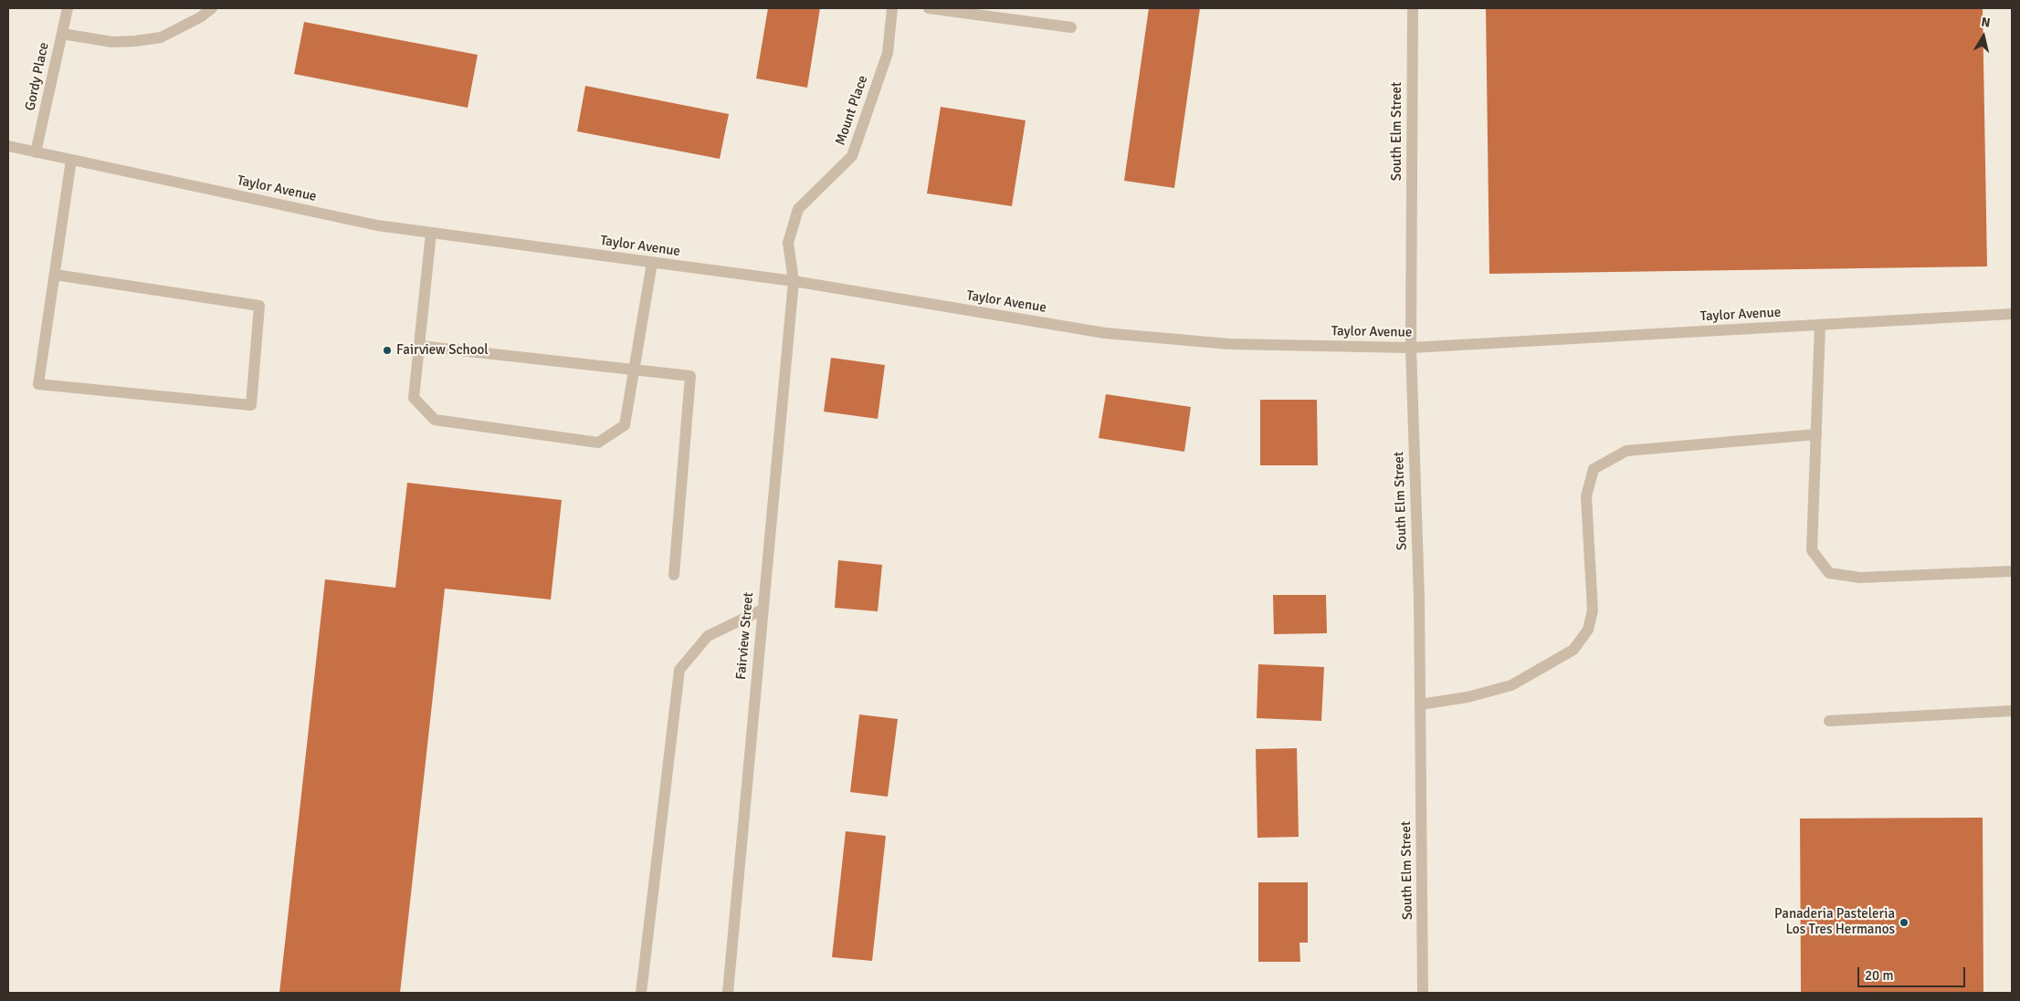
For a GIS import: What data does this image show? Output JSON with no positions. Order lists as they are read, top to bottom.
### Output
{
  "streets": {
    "street": [
      "Gordy Place",
      "Mount Place",
      "South Elm Street",
      "Taylor Avenue",
      "Fairview Street"
    ]
  },
  "crossings": [
    ["Gordy Place", "Taylor Avenue"],
    ["Mount Place", "Taylor Avenue"],
    ["Mount Place", "Fairview Street"],
    ["South Elm Street", "Taylor Avenue"],
    ["Taylor Avenue", "Fairview Street"]
  ],
  "places": ["Fairview School", "Panaderia Pasteleria Los Tres Hermanos"],
  "scale_bar": "20 m",
  "north": "top"
}
